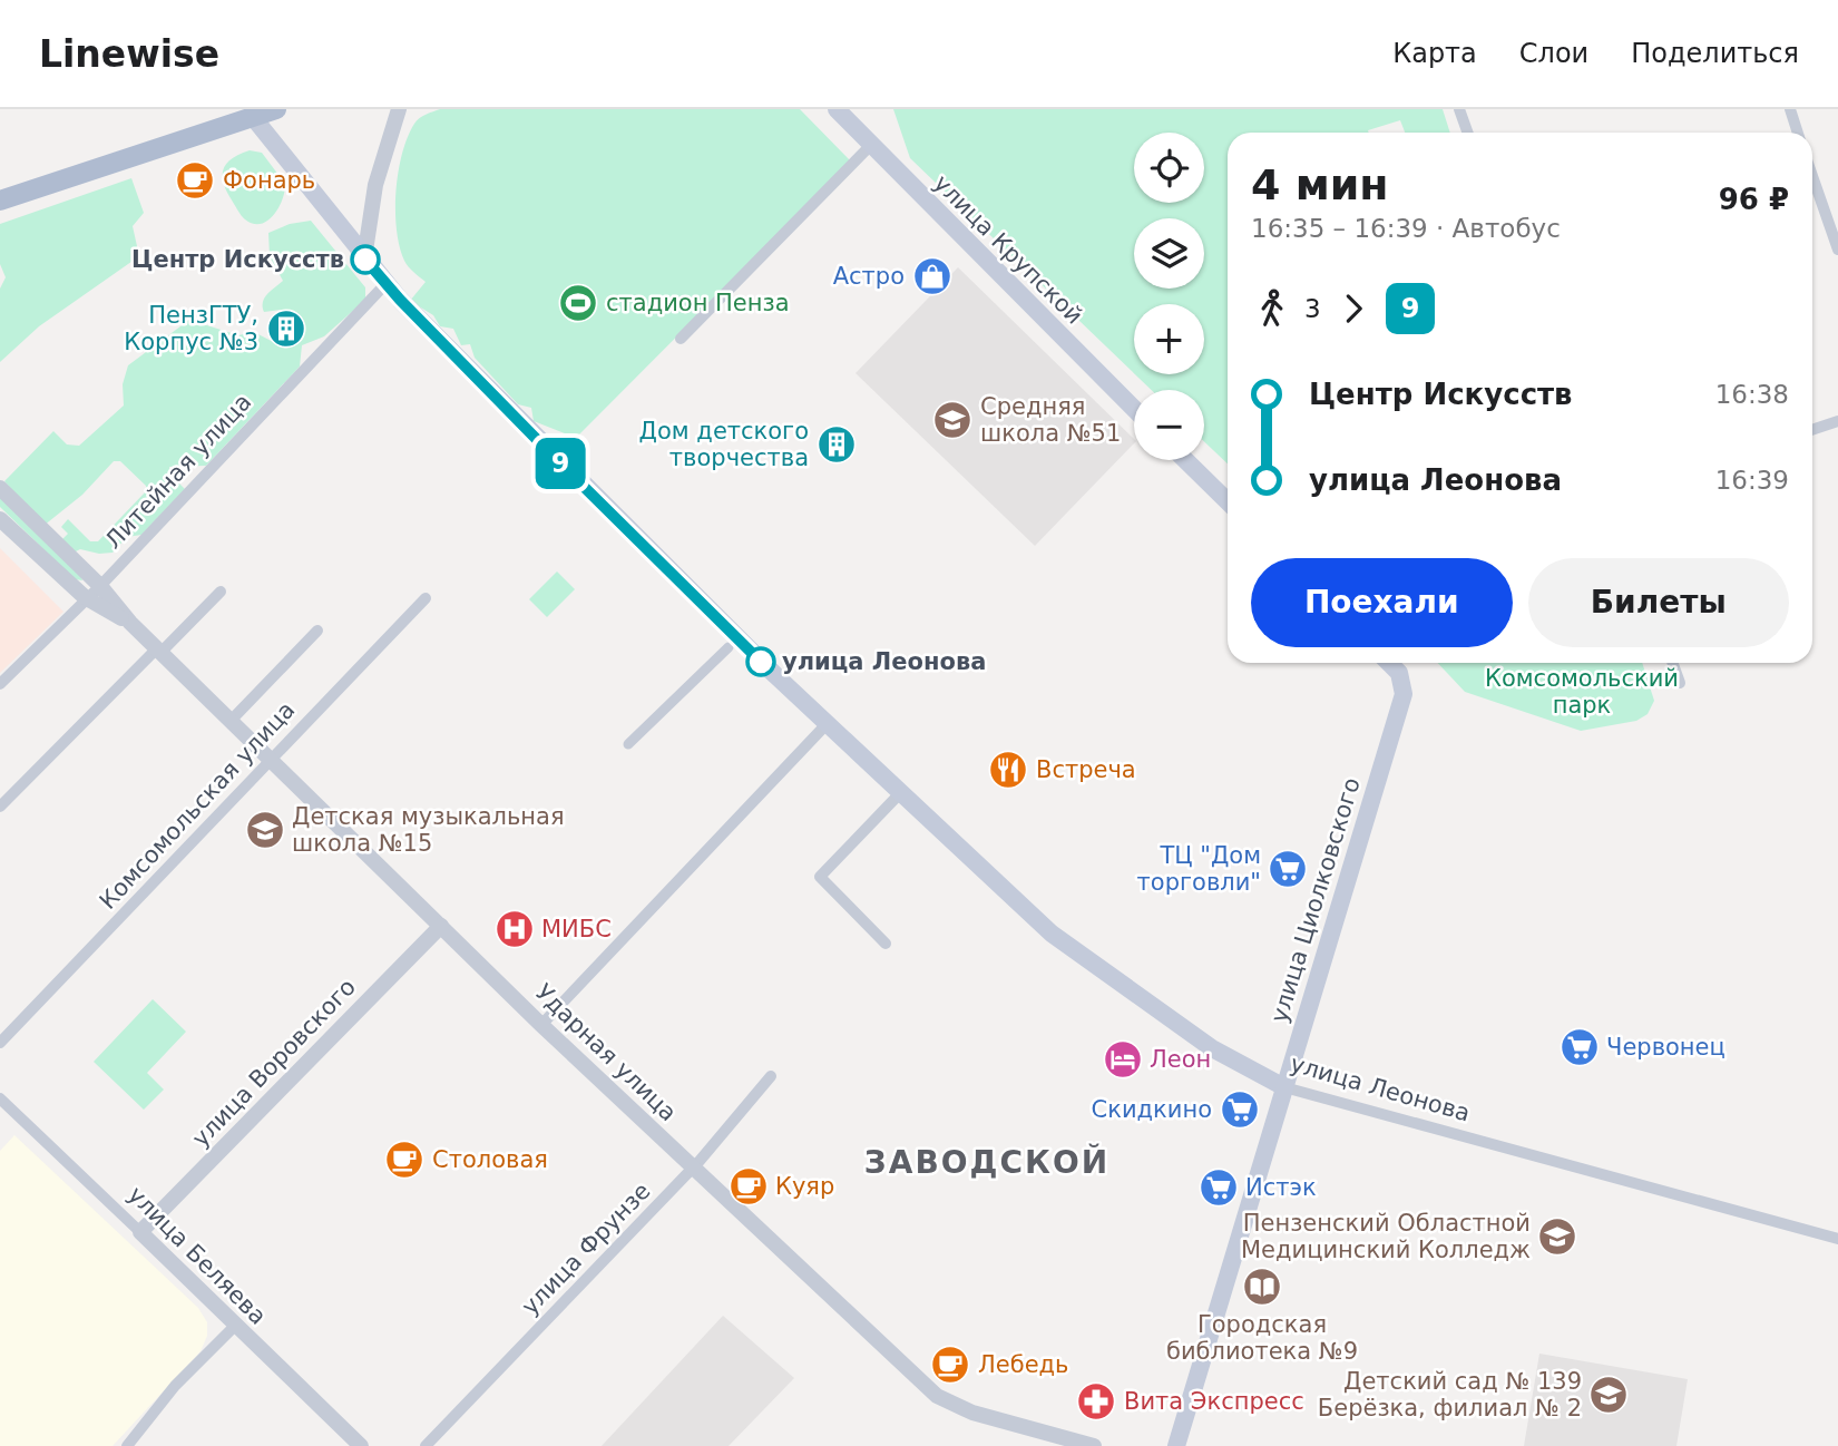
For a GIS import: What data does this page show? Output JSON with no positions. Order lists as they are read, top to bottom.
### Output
{
  "streets": {
    "main road": ["улица Крупской", "улица Циолковского", "улица Леонова"],
    "street": [
      "Литейная улица",
      "Комсомольская улица",
      "Ударная улица",
      "улица Воровского",
      "улица Фрунзе",
      "улица Беляева"
    ]
  },
  "crossings": [
    ["Литейная улица", "Ударная улица"],
    ["Литейная улица", "улица Леонова"],
    ["Комсомольская улица", "Ударная улица"],
    ["улица Циолковского", "улица Леонова"],
    ["Ударная улица", "улица Воровского"],
    ["Ударная улица", "улица Фрунзе"],
    ["улица Воровского", "улица Беляева"]
  ],
  "districts": ["ЗАВОДСКОЙ"],
  "parks": ["Комсомольский парк"],
  "places": {
    "cafe": [
      "Фонарь",
      "Столовая",
      "Куяр",
      "Лебедь"
    ],
    "other": ["Центр Искусств", "улица Леонова"],
    "shop": ["Астро"],
    "sports": ["стадион Пенза"],
    "building": ["ПензГТУ, Корпус №3", "Дом детского творчества"],
    "school or university": [
      "Средняя школа №51",
      "Детская музыкальная школа №15",
      "Пензенский Областной Медицинский Колледж",
      "Детский сад № 139 Берёзка, филиал № 2"
    ],
    "restaurant": ["Встреча"],
    "supermarket": [
      "ТЦ \"Дом торговли\"",
      "Червонец",
      "Скидкино",
      "Истэк"
    ],
    "hospital": ["МИБС"],
    "hotel": ["Леон"],
    "library": ["Городская библиотека №9"],
    "pharmacy": ["Вита Экспресс"]
  },
  "lines": ["bus line 9"],
  "page": {
    "header": "Linewise",
    "nav": ["Карта", "Слои", "Поделиться"],
    "on_map": "9",
    "map_buttons": ["+", "−"],
    "heading": ["4 мин", "16:35 – 16:39 · Автобус", "96 ₽"],
    "legs": ["3", "9"],
    "list": [
      {
        "name": "Центр Искусств",
        "value": "16:38"
      },
      {
        "name": "улица Леонова",
        "value": "16:39"
      }
    ],
    "buttons": ["Поехали", "Билеты"]
  }
}
